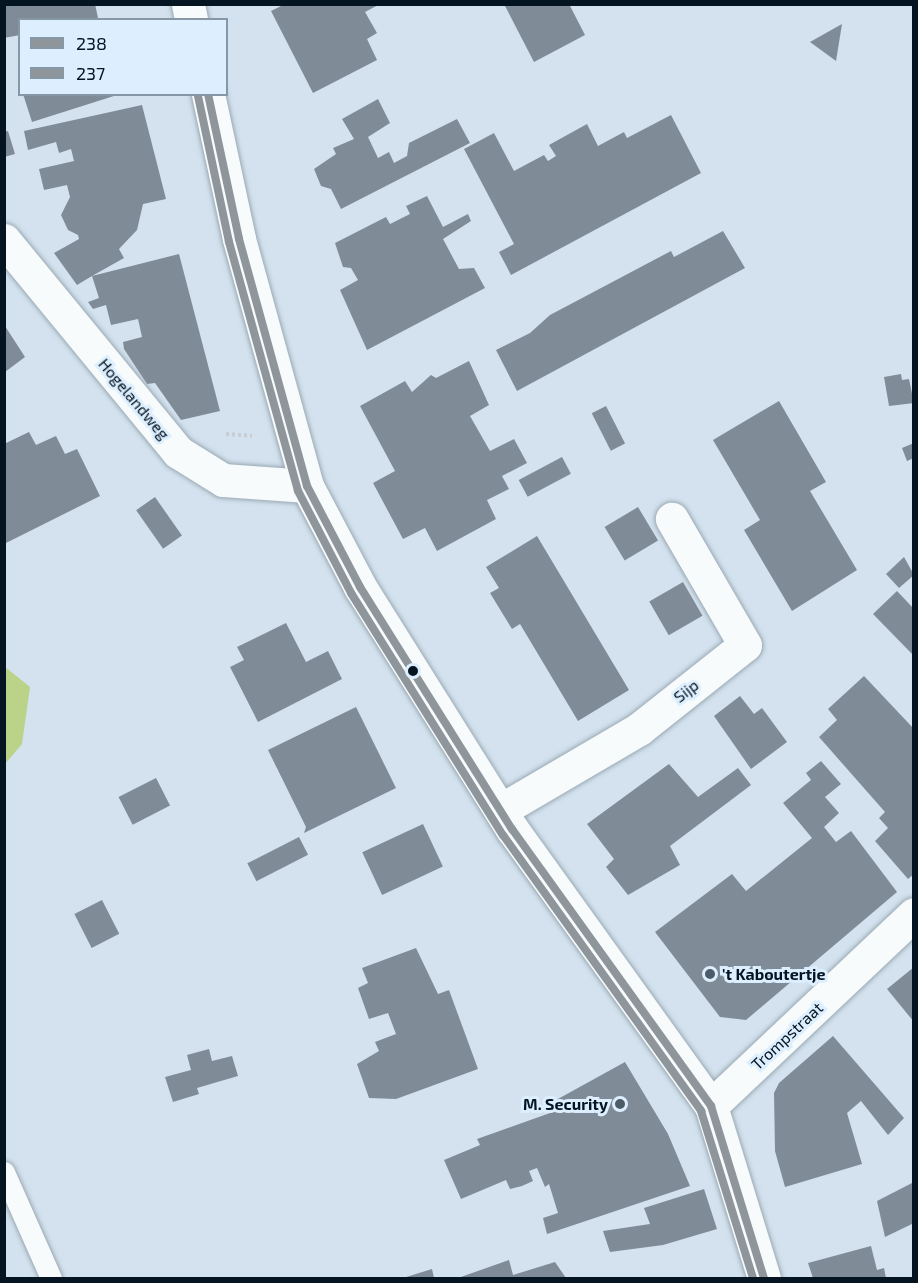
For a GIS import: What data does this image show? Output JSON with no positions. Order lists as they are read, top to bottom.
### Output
{
  "streets": {
    "main road": ["Hogelandweg", "Sijp", "Trompstraat"]
  },
  "places": ["'t Kaboutertje", "M. Security"],
  "lines": ["transit line 238", "transit line 237"],
  "legend": ["238", "237"]
}
